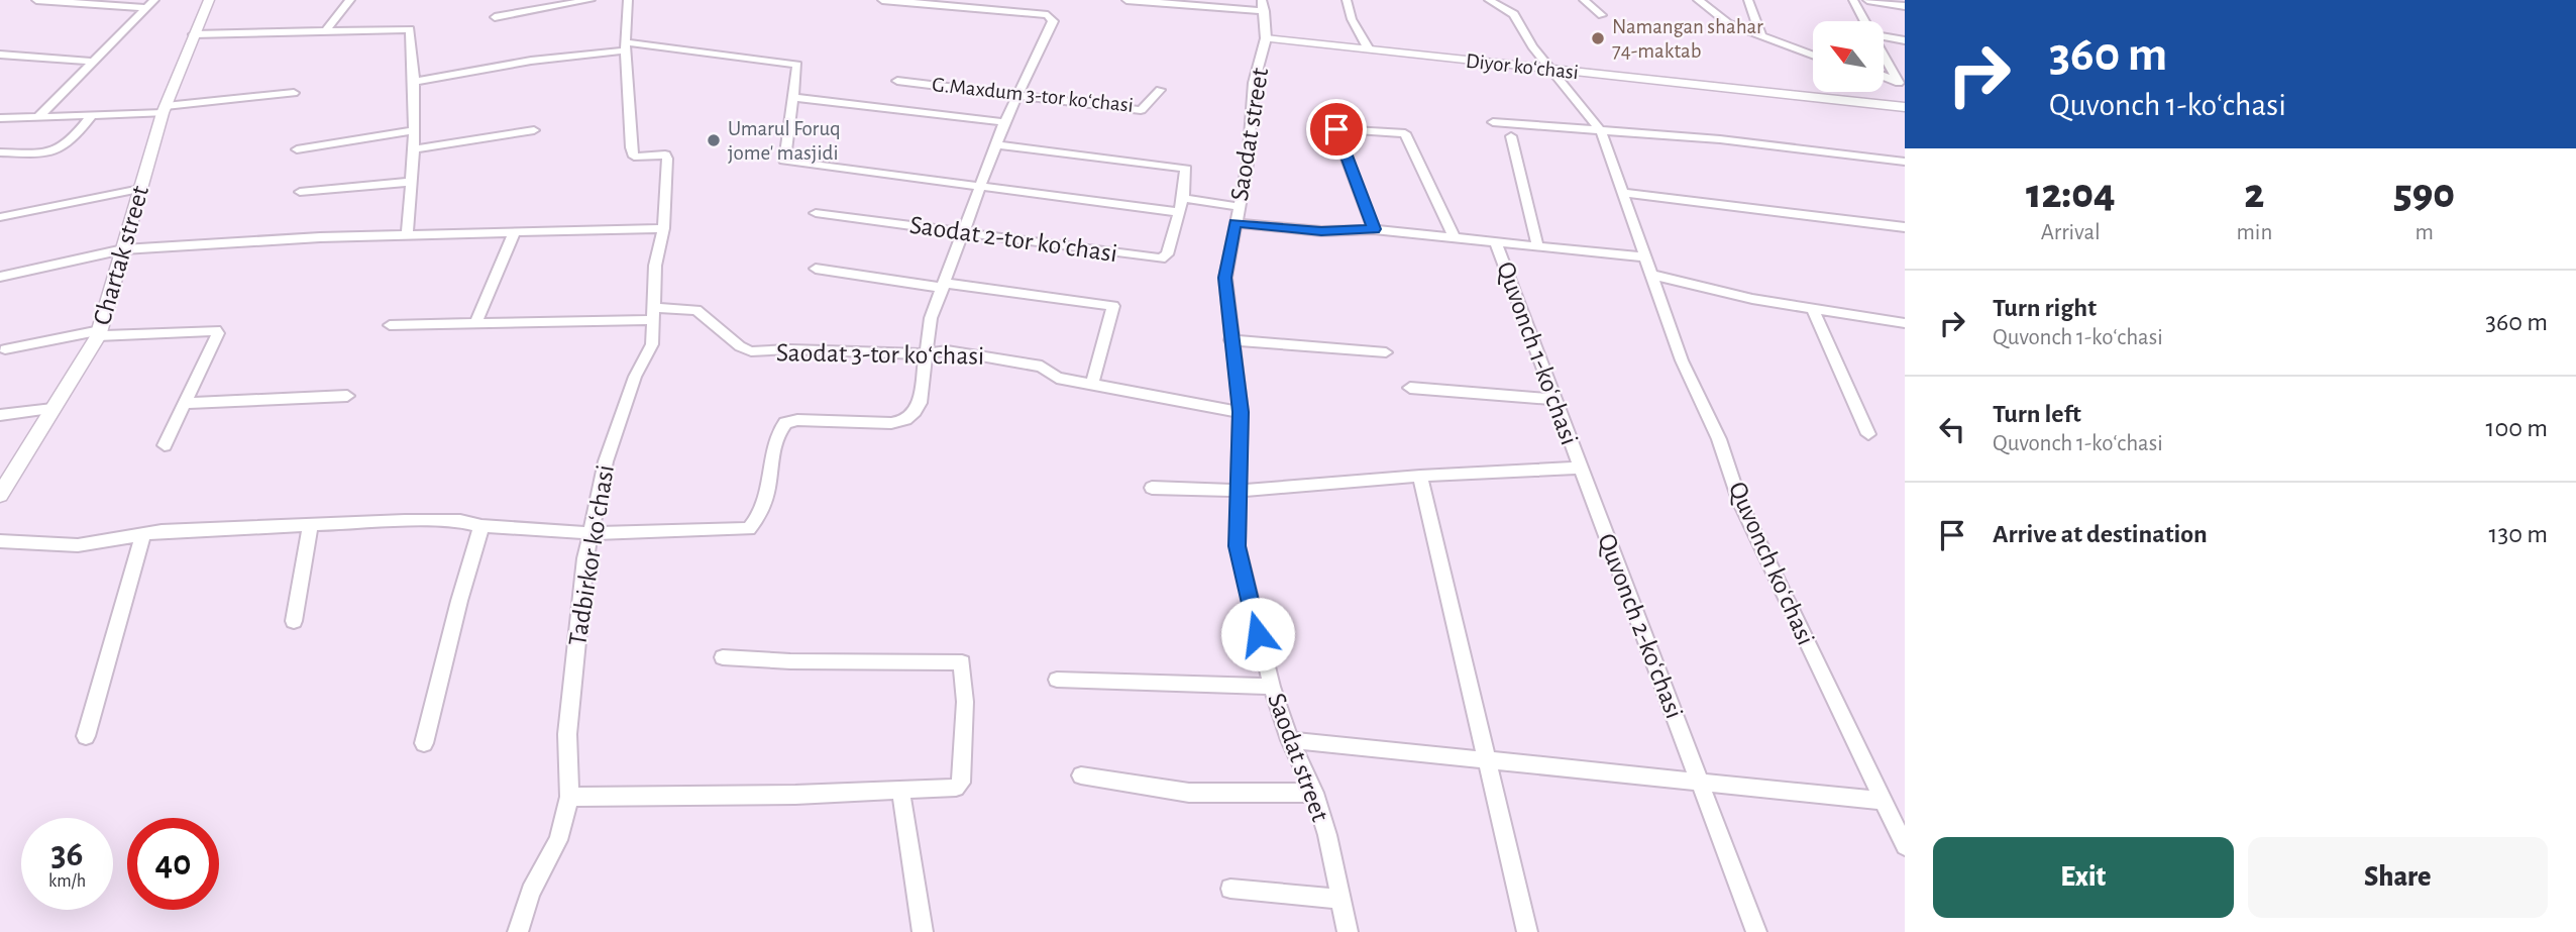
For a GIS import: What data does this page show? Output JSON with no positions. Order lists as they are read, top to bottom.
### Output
{
  "streets": {
    "main road": ["Diyor koʻchasi", "Chartak street"],
    "street": [
      "G.Maxdum 3-tor koʻchasi",
      "Saodat street",
      "Saodat 2-tor koʻchasi",
      "Quvonch 1-koʻchasi",
      "Saodat 3-tor koʻchasi",
      "Tadbirkor koʻchasi",
      "Quvonch koʻchasi",
      "Quvonch 2-koʻchasi"
    ]
  },
  "crossings": [
    ["Diyor koʻchasi", "Saodat street"],
    ["Saodat street", "Quvonch 1-koʻchasi"],
    ["Saodat street", "Saodat 3-tor koʻchasi"],
    ["Quvonch 1-koʻchasi", "Quvonch 2-koʻchasi"],
    ["Saodat 3-tor koʻchasi", "Tadbirkor koʻchasi"]
  ],
  "places": ["Namangan shahar 74-maktab", "Umarul Foruq jome' masjidi"],
  "north": "top left",
  "page": {
    "turn": ["360 m", "Quvonch 1-koʻchasi"],
    "eta": [
      "12:04",
      "Arrival",
      "2",
      "min",
      "590",
      "m"
    ],
    "list": [
      {
        "name": "Turn right",
        "note": "Quvonch 1-koʻchasi",
        "value": "360 m"
      },
      {
        "name": "Turn left",
        "note": "Quvonch 1-koʻchasi",
        "value": "100 m"
      },
      {
        "name": "Arrive at destination",
        "value": "130 m"
      }
    ],
    "speed": "36 km/h",
    "limit": "40",
    "buttons": ["Exit", "Share"]
  }
}
